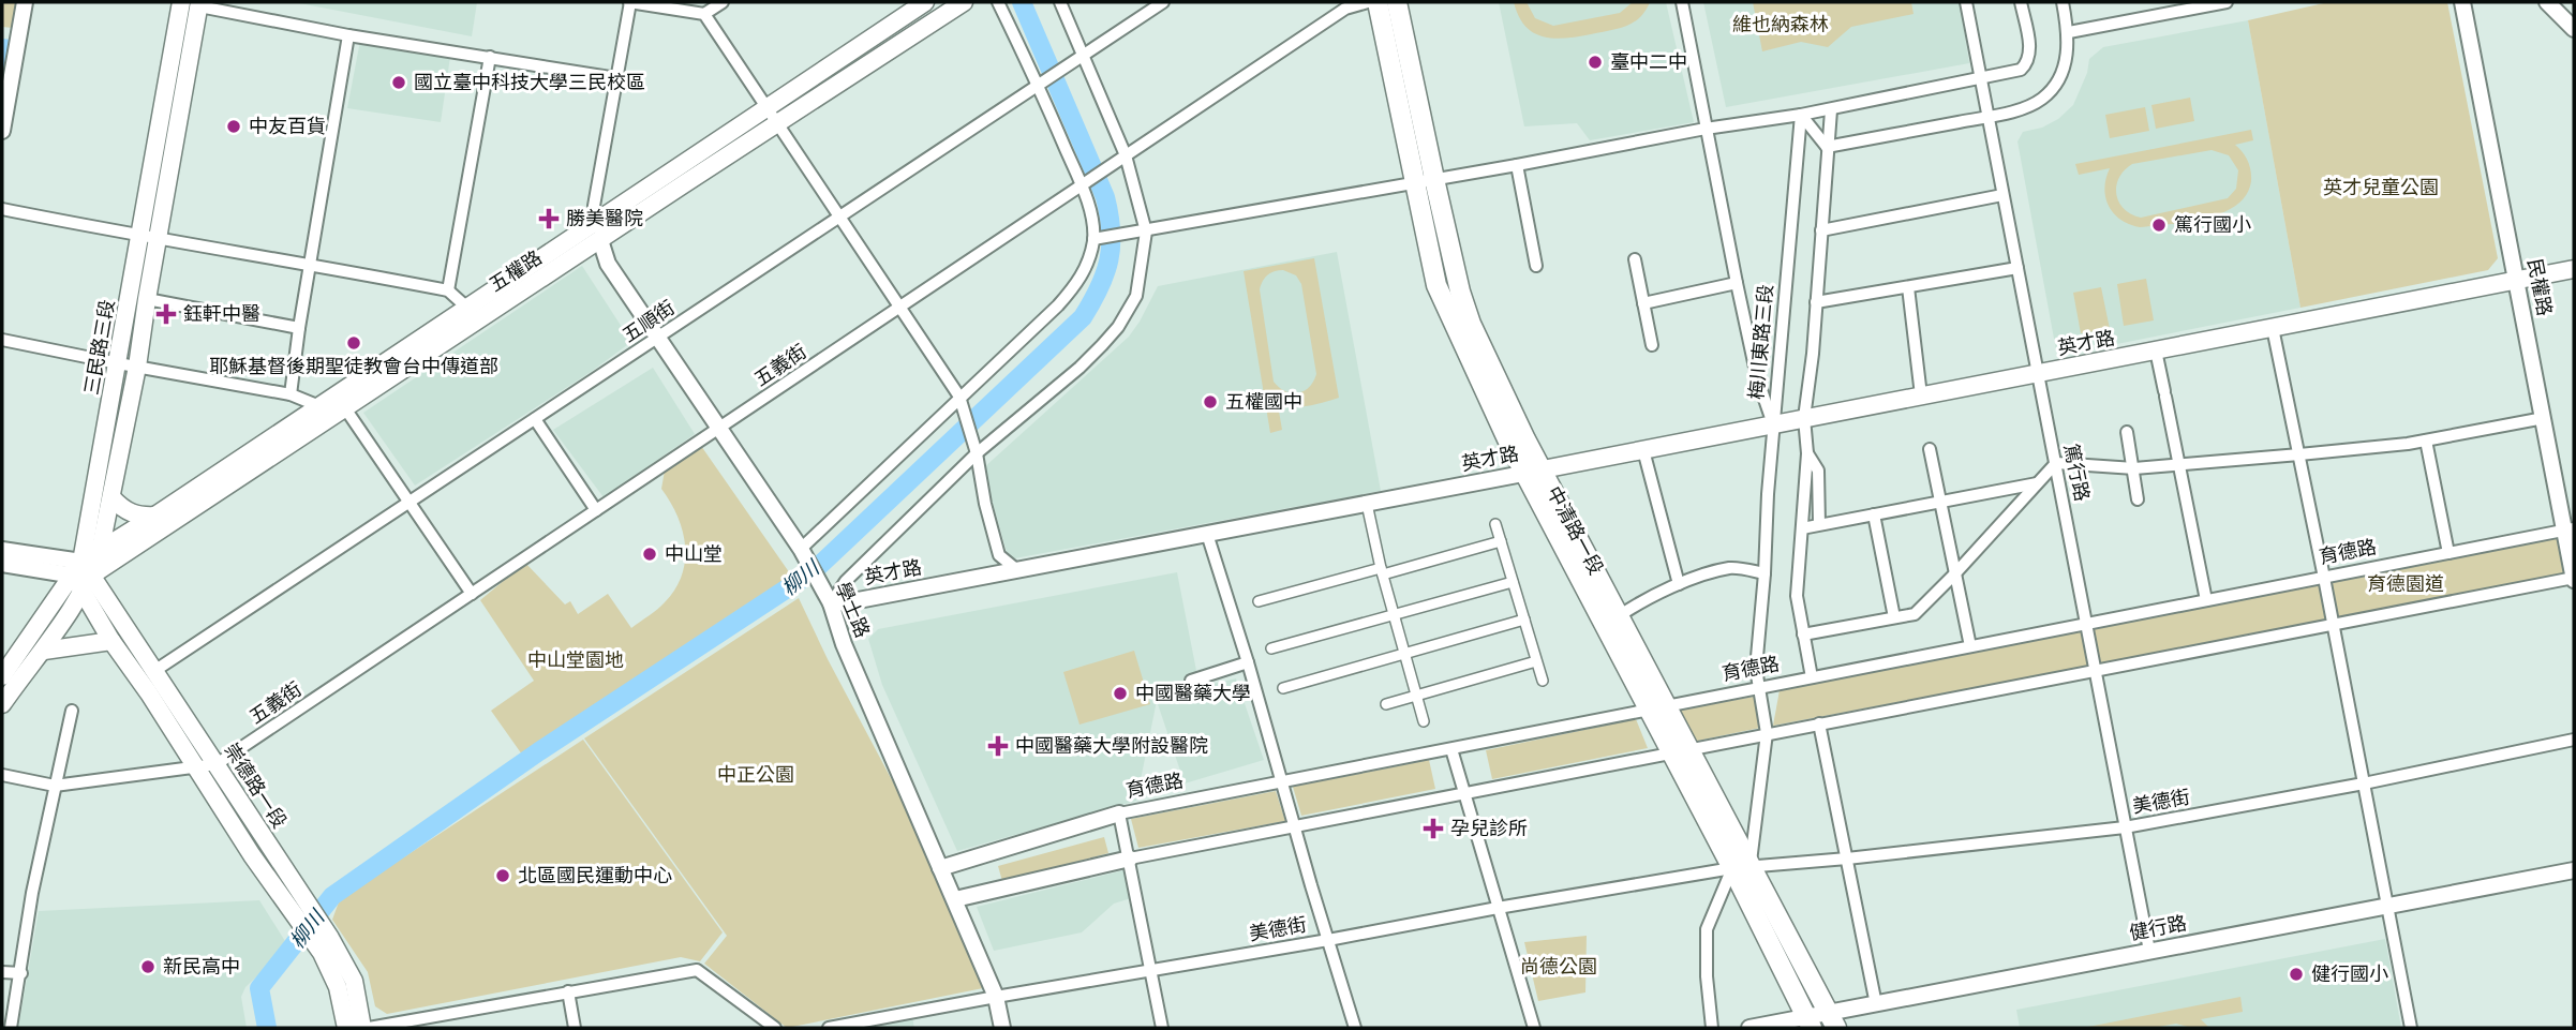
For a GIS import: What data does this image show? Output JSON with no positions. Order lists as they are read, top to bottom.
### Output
{
  "streets": {
    "main road": [
      "五權路",
      "英才路",
      "三民路三段",
      "中清路一段",
      "崇德路一段"
    ],
    "street": [
      "民權路",
      "五順街",
      "梅川東路三段",
      "五義街",
      "篤行路",
      "育德路",
      "學士路",
      "美德街",
      "健行路"
    ]
  },
  "crossings": [
    ["五權路", "三民路三段"],
    ["五權路", "學士路"],
    ["五權路", "崇德路一段"],
    ["民權路", "英才路"],
    ["民權路", "育德路"],
    ["五順街", "學士路"],
    ["五順街", "崇德路一段"],
    ["梅川東路三段", "英才路"],
    ["梅川東路三段", "中清路一段"],
    ["梅川東路三段", "育德路"],
    ["梅川東路三段", "美德街"],
    ["英才路", "篤行路"],
    ["英才路", "中清路一段"],
    ["英才路", "學士路"],
    ["三民路三段", "崇德路一段"],
    ["五義街", "學士路"],
    ["五義街", "崇德路一段"],
    ["篤行路", "育德路"],
    ["篤行路", "美德街"],
    ["篤行路", "健行路"],
    ["中清路一段", "育德路"],
    ["中清路一段", "美德街"],
    ["中清路一段", "健行路"],
    ["育德路", "學士路"],
    ["學士路", "美德街"]
  ],
  "water": ["柳川"],
  "parks": [
    "維也納森林",
    "英才兒童公園",
    "育德園道",
    "中山堂園地",
    "中正公園",
    "尚德公園"
  ],
  "places": {
    "other": [
      "臺中二中",
      "國立臺中科技大學三民校區",
      "中友百貨",
      "篤行國小",
      "耶穌基督後期聖徒教會台中傳道部",
      "五權國中",
      "中山堂",
      "中國醫藥大學",
      "北區國民運動中心",
      "新民高中",
      "健行國小"
    ],
    "health": [
      "勝美醫院",
      "鈺軒中醫",
      "中國醫藥大學附設醫院",
      "孕兒診所"
    ]
  }
}
